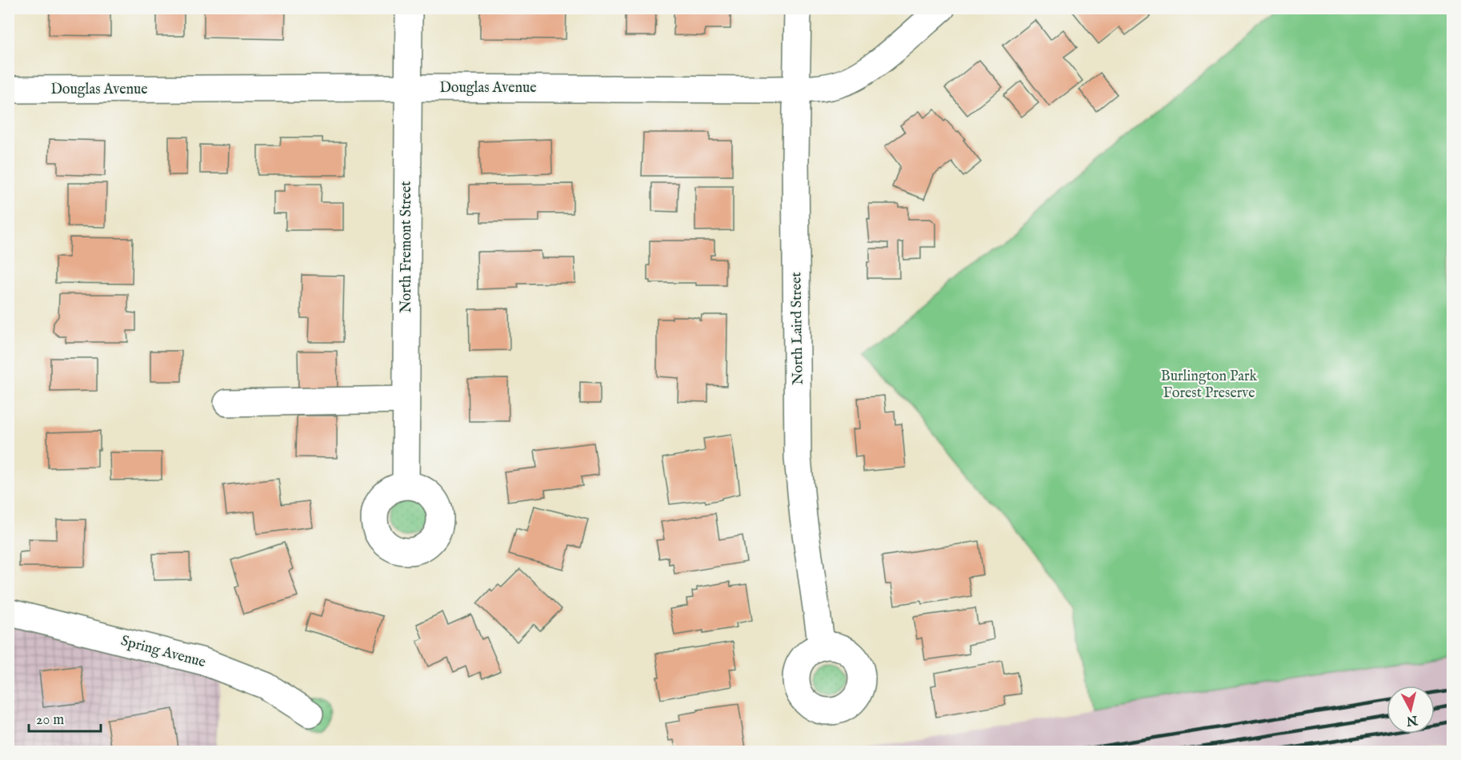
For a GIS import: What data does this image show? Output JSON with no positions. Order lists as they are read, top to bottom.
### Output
{
  "streets": {
    "street": [
      "Douglas Avenue",
      "North Fremont Street",
      "North Laird Street",
      "Spring Avenue"
    ]
  },
  "crossings": [
    ["Douglas Avenue", "North Fremont Street"],
    ["Douglas Avenue", "North Laird Street"]
  ],
  "parks": ["Burlington Park Forest Preserve"],
  "scale_bar": "20 m",
  "north": "bottom"
}
